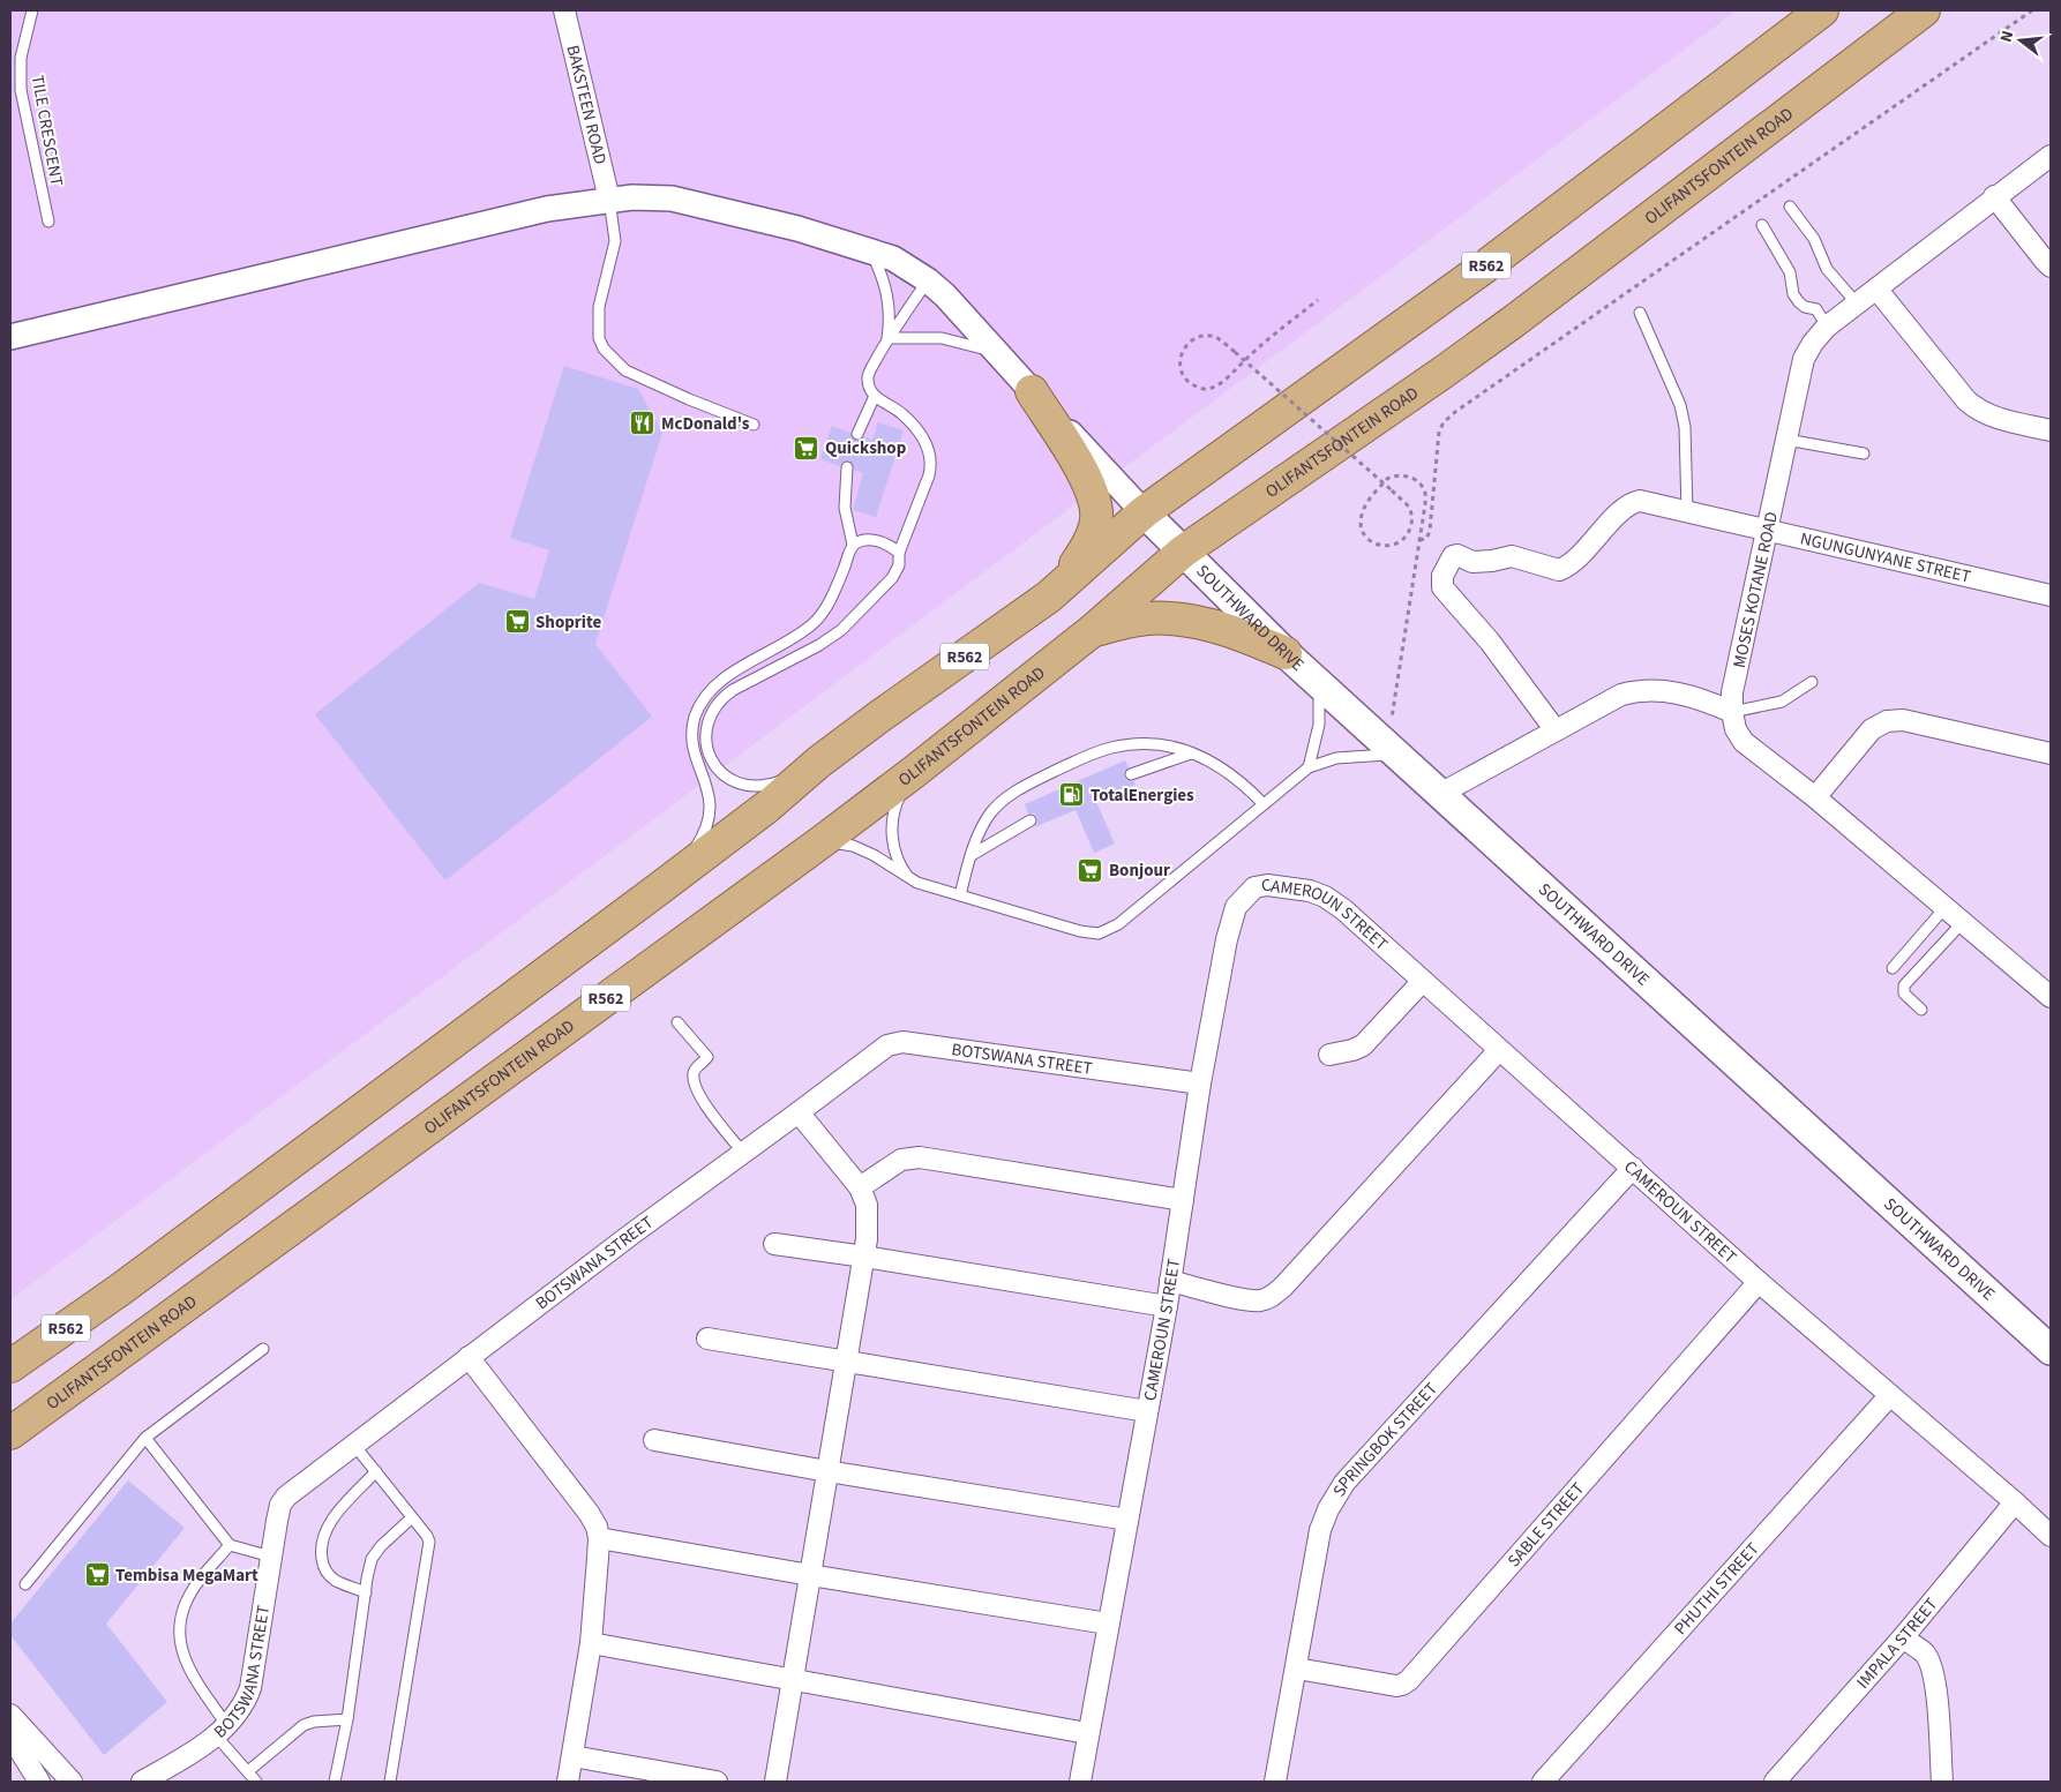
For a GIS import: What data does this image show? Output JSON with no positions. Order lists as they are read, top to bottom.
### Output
{
  "streets": {
    "main road": ["OLIFANTSFONTEIN ROAD", "R562", "SOUTHWARD DRIVE"],
    "street": [
      "BAKSTEEN ROAD",
      "NGUNGUNYANE STREET",
      "MOSES KOTANE ROAD",
      "CAMEROUN STREET",
      "BOTSWANA STREET",
      "SPRINGBOK STREET",
      "SABLE STREET",
      "PHUTHI STREET",
      "IMPALA STREET"
    ],
    "lane": ["TILE CRESCENT"]
  },
  "crossings": [
    ["OLIFANTSFONTEIN ROAD", "SOUTHWARD DRIVE"],
    ["R562", "SOUTHWARD DRIVE"],
    ["NGUNGUNYANE STREET", "MOSES KOTANE ROAD"],
    ["CAMEROUN STREET", "BOTSWANA STREET"],
    ["CAMEROUN STREET", "SPRINGBOK STREET"],
    ["CAMEROUN STREET", "SABLE STREET"],
    ["CAMEROUN STREET", "PHUTHI STREET"],
    ["CAMEROUN STREET", "IMPALA STREET"],
    ["SPRINGBOK STREET", "SABLE STREET"]
  ],
  "places": {
    "restaurant": ["McDonald's"],
    "supermarket": [
      "Quickshop",
      "Shoprite",
      "Bonjour",
      "Tembisa MegaMart"
    ],
    "fuel station": ["TotalEnergies"]
  },
  "north": "left"
}
